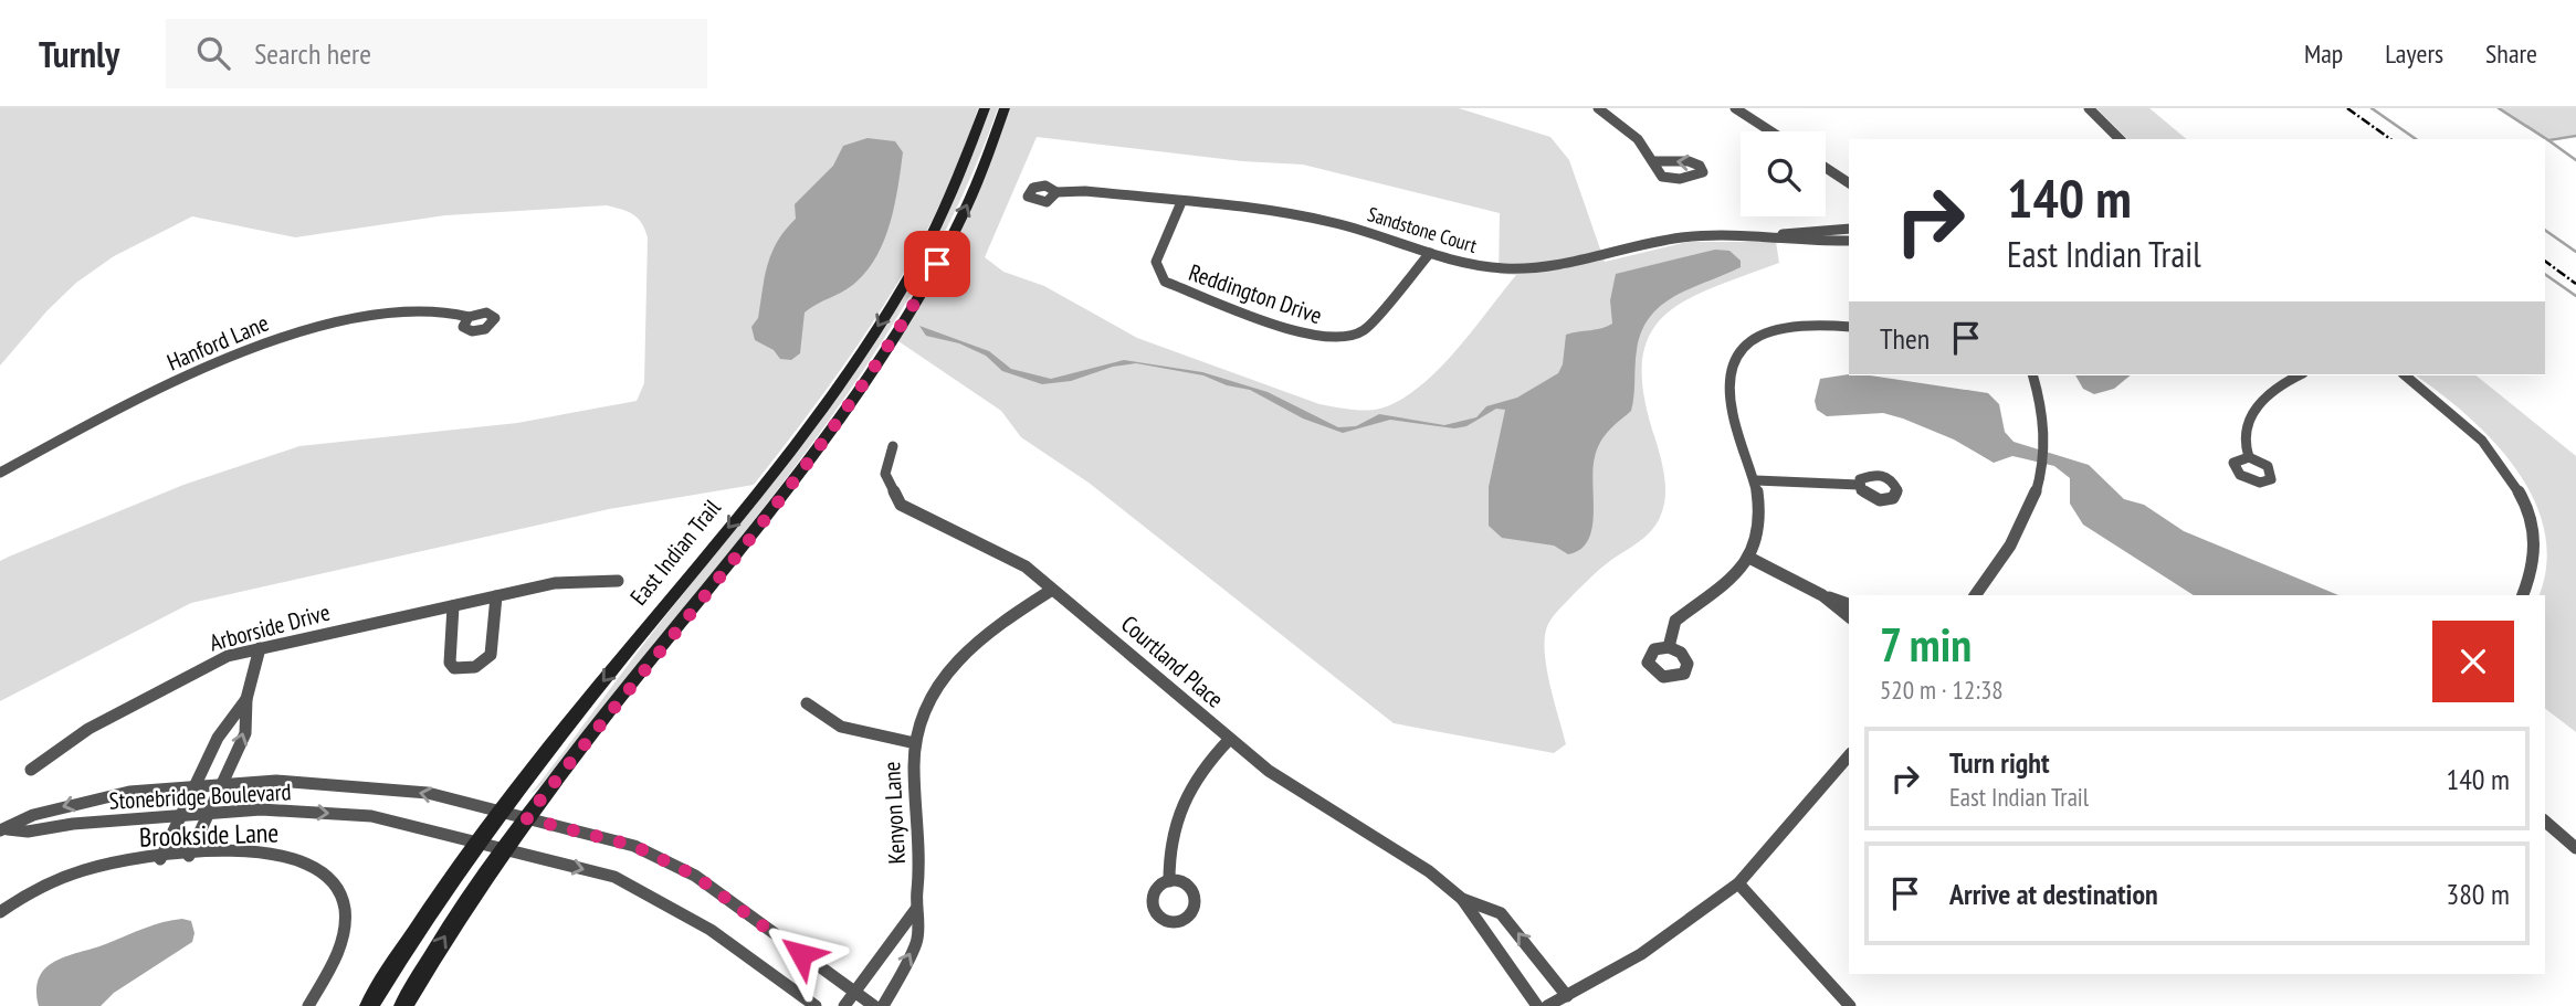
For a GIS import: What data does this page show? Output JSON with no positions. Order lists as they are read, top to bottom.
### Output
{
  "streets": {
    "main road": ["East Indian Trail"],
    "street": [
      "Sandstone Court",
      "Reddington Drive",
      "Hanford Lane",
      "Arborside Drive",
      "Courtland Place",
      "Stonebridge Boulevard",
      "Kenyon Lane",
      "Brookside Lane"
    ]
  },
  "crossings": [
    ["Sandstone Court", "Reddington Drive"],
    ["East Indian Trail", "Stonebridge Boulevard"],
    ["Courtland Place", "Kenyon Lane"]
  ],
  "page": {
    "header": "Turnly",
    "search": "Search here",
    "nav": ["Map", "Layers", "Share"],
    "turn": ["140 m", "East Indian Trail"],
    "then": "Then",
    "heading": ["7 min", "520 m · 12:38"],
    "list": [
      {
        "name": "Turn right",
        "note": "East Indian Trail",
        "value": "140 m"
      },
      {
        "name": "Arrive at destination",
        "value": "380 m"
      }
    ]
  }
}
